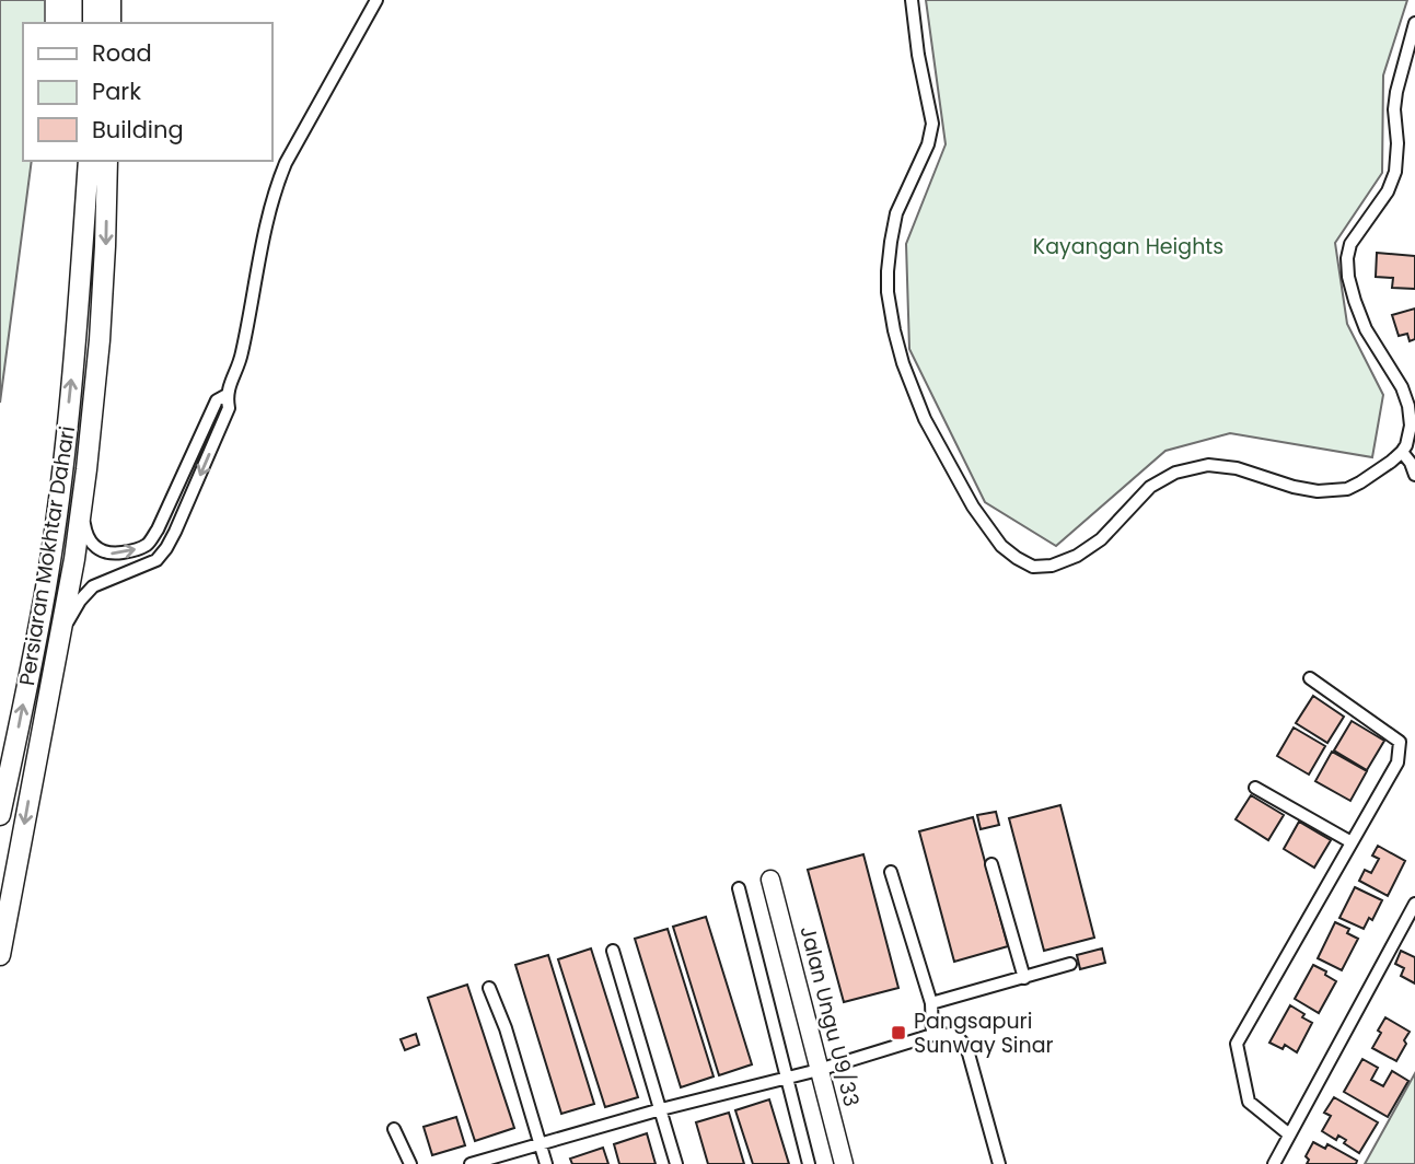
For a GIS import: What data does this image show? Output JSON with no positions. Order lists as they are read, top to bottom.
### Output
{
  "streets": {
    "main road": ["Persiaran Mokhtar Dahari"],
    "street": ["Jalan Ungu U9/33"]
  },
  "parks": ["Kayangan Heights"],
  "places": {
    "transit": ["Pangsapuri Sunway Sinar"]
  },
  "legend": ["Road", "Park", "Building"]
}
